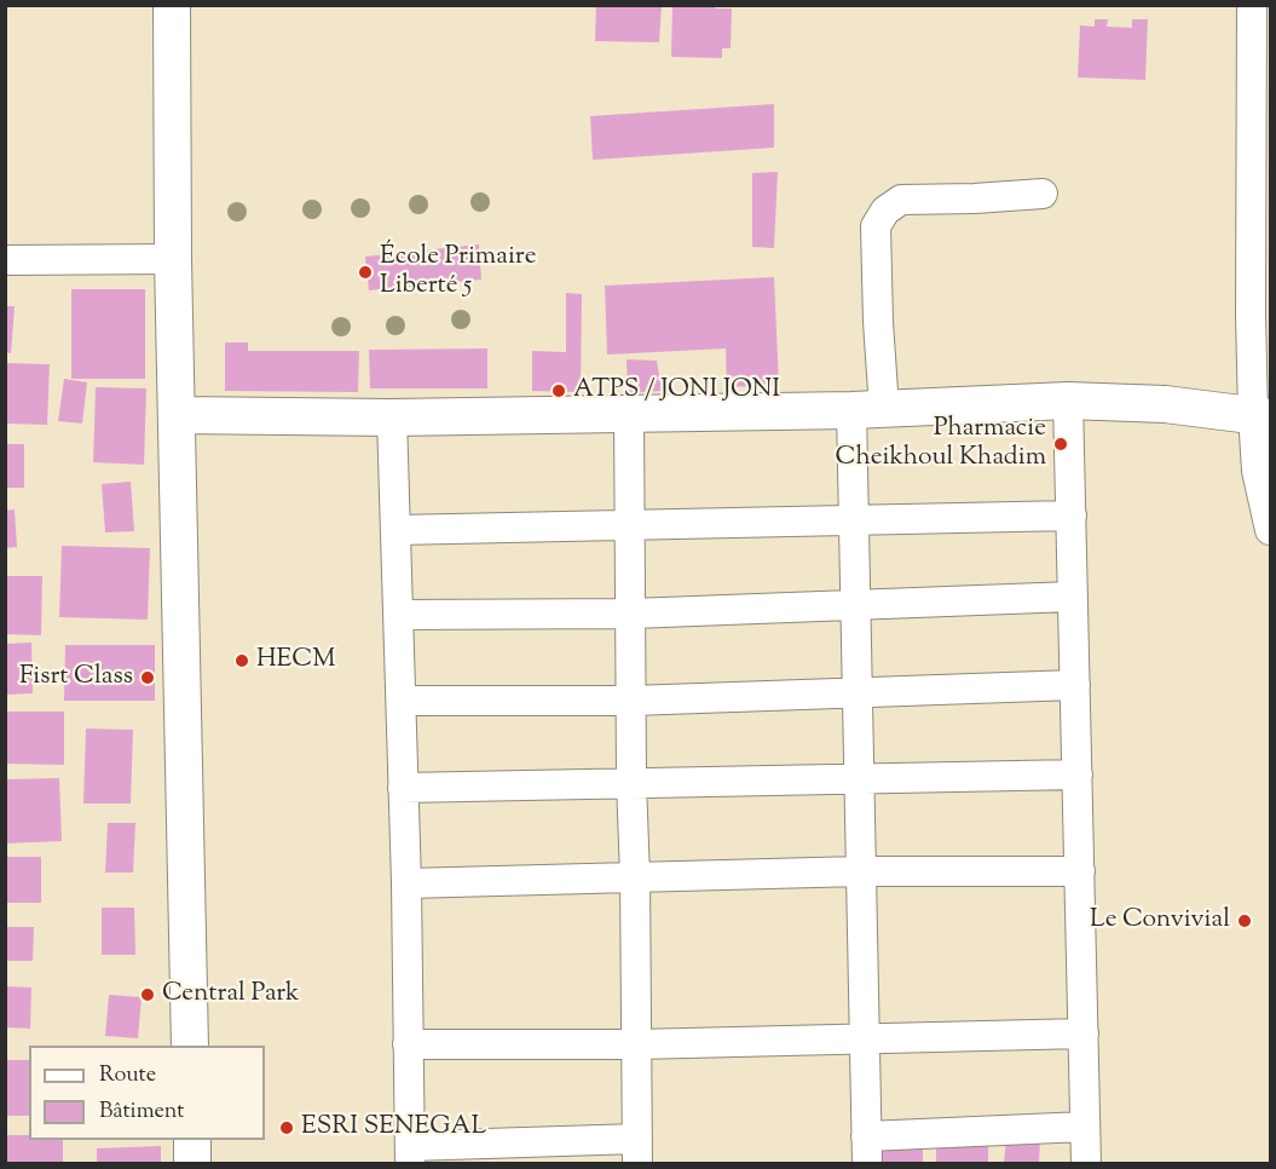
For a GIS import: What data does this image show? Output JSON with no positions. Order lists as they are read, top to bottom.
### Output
{
  "places": [
    "École Primaire Liberté 5",
    "ATPS / JONI JONI",
    "Pharmacie Cheikhoul Khadim",
    "HECM",
    "Fisrt Class",
    "Le Convivial",
    "Central Park",
    "ESRI SENEGAL"
  ],
  "legend": ["Route", "Bâtiment"]
}
